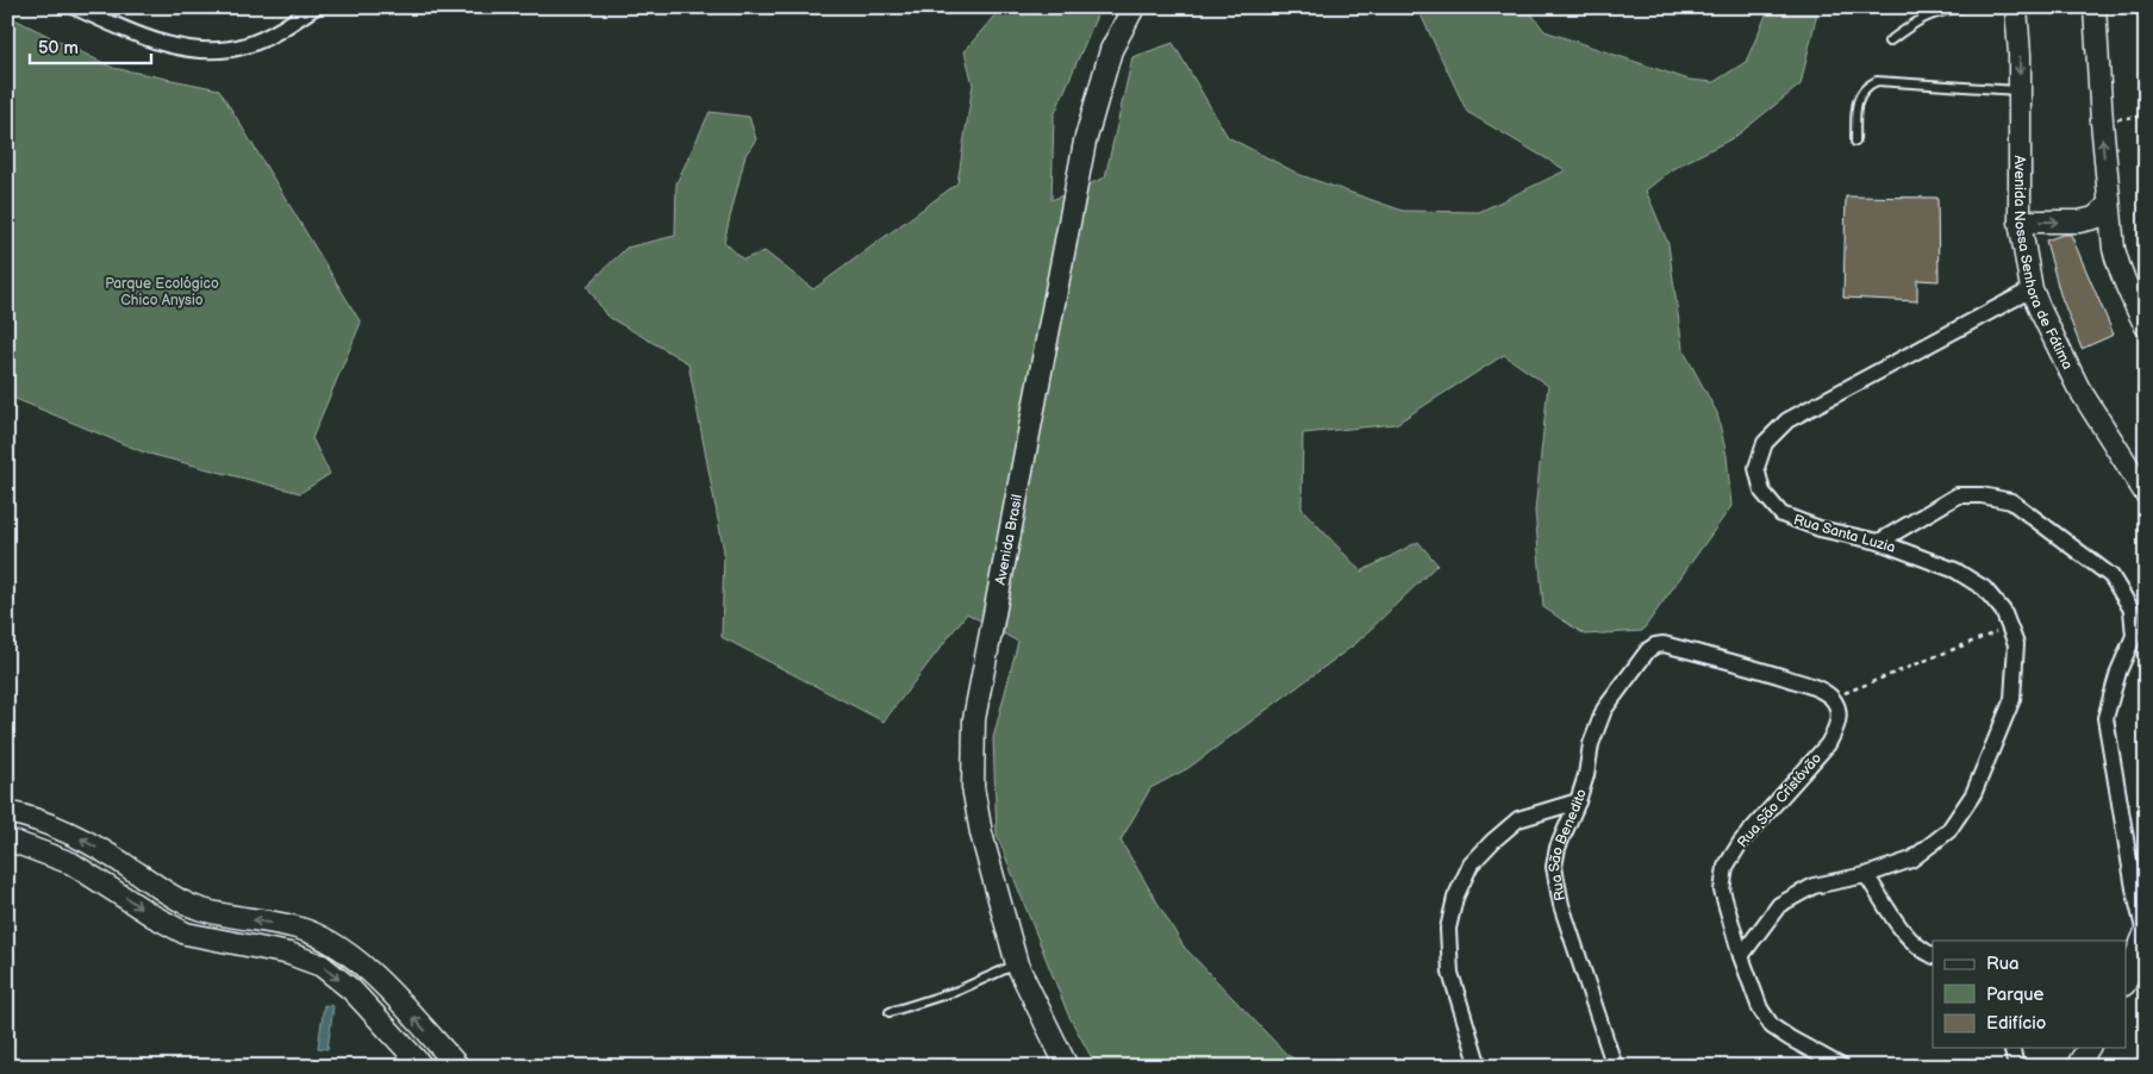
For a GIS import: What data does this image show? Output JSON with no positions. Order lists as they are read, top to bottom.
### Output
{
  "streets": {
    "street": [
      "Avenida Nossa Senhora de Fátima",
      "Rua Santa Luzia",
      "Avenida Brasil",
      "Rua São Cristóvão",
      "Rua São Benedito"
    ]
  },
  "crossings": [
    ["Avenida Nossa Senhora de Fátima", "Rua Santa Luzia"],
    ["Rua Santa Luzia", "Rua São Cristóvão"],
    ["Rua São Cristóvão", "Rua São Benedito"]
  ],
  "parks": ["Parque Ecológico Chico Anysio"],
  "legend": ["Rua", "Parque", "Edifício"],
  "scale_bar": "50 m"
}
